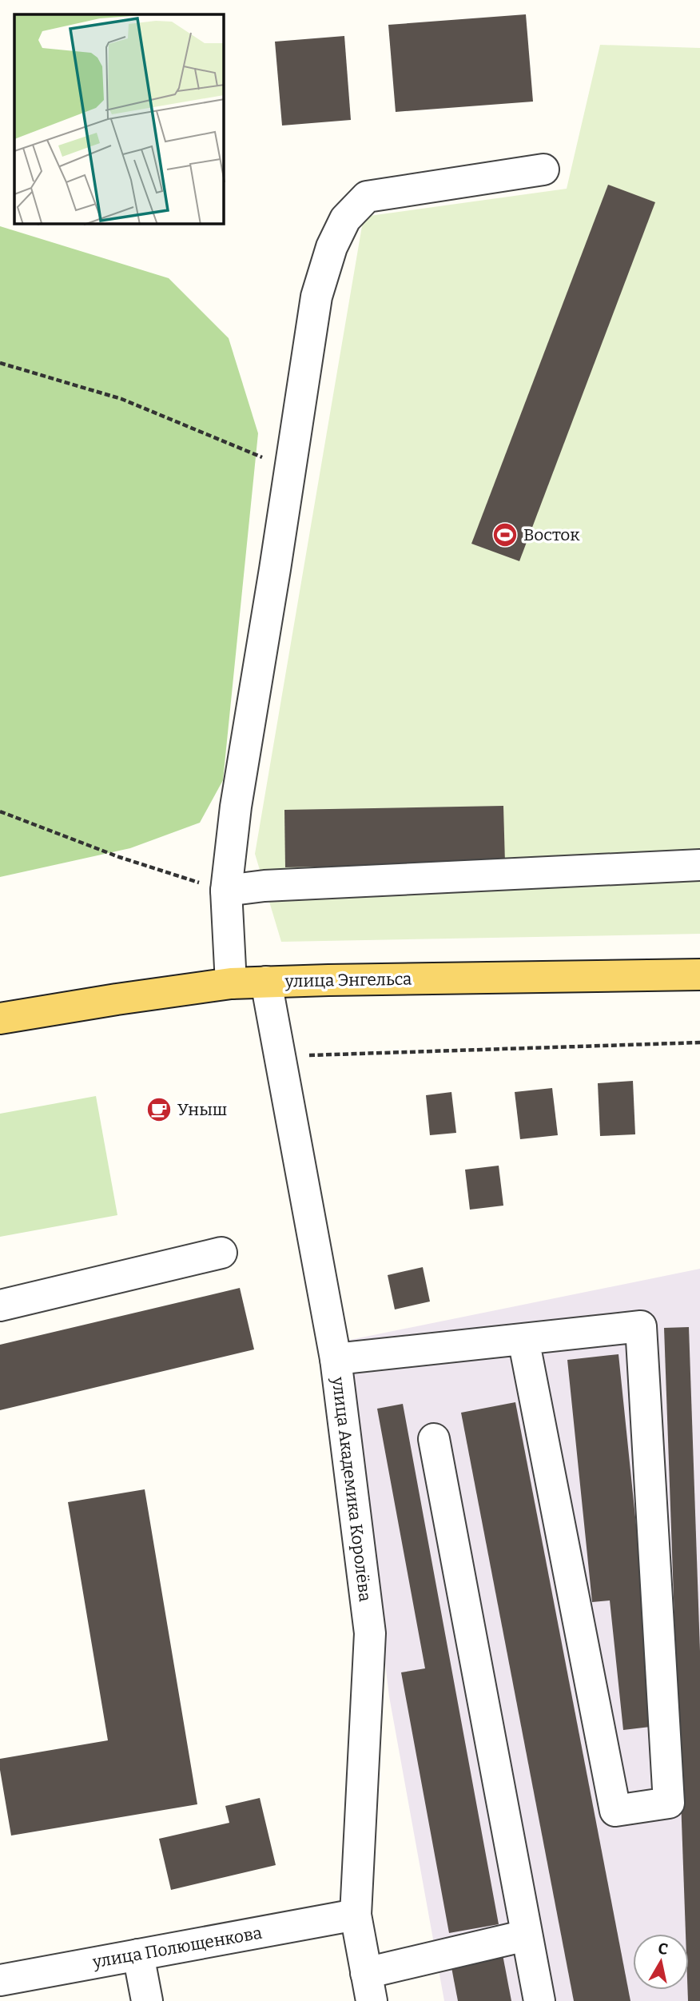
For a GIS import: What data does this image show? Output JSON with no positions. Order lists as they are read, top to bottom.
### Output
{
  "streets": {
    "main road": ["улица Энгельса"],
    "street": ["улица Академика Королёва", "улица Полющенкова"]
  },
  "crossings": [
    ["улица Энгельса", "улица Академика Королёва"],
    ["улица Академика Королёва", "улица Полющенкова"]
  ],
  "places": {
    "sports": ["Восток"],
    "cafe": ["Уныш"]
  },
  "north": "top"
}
